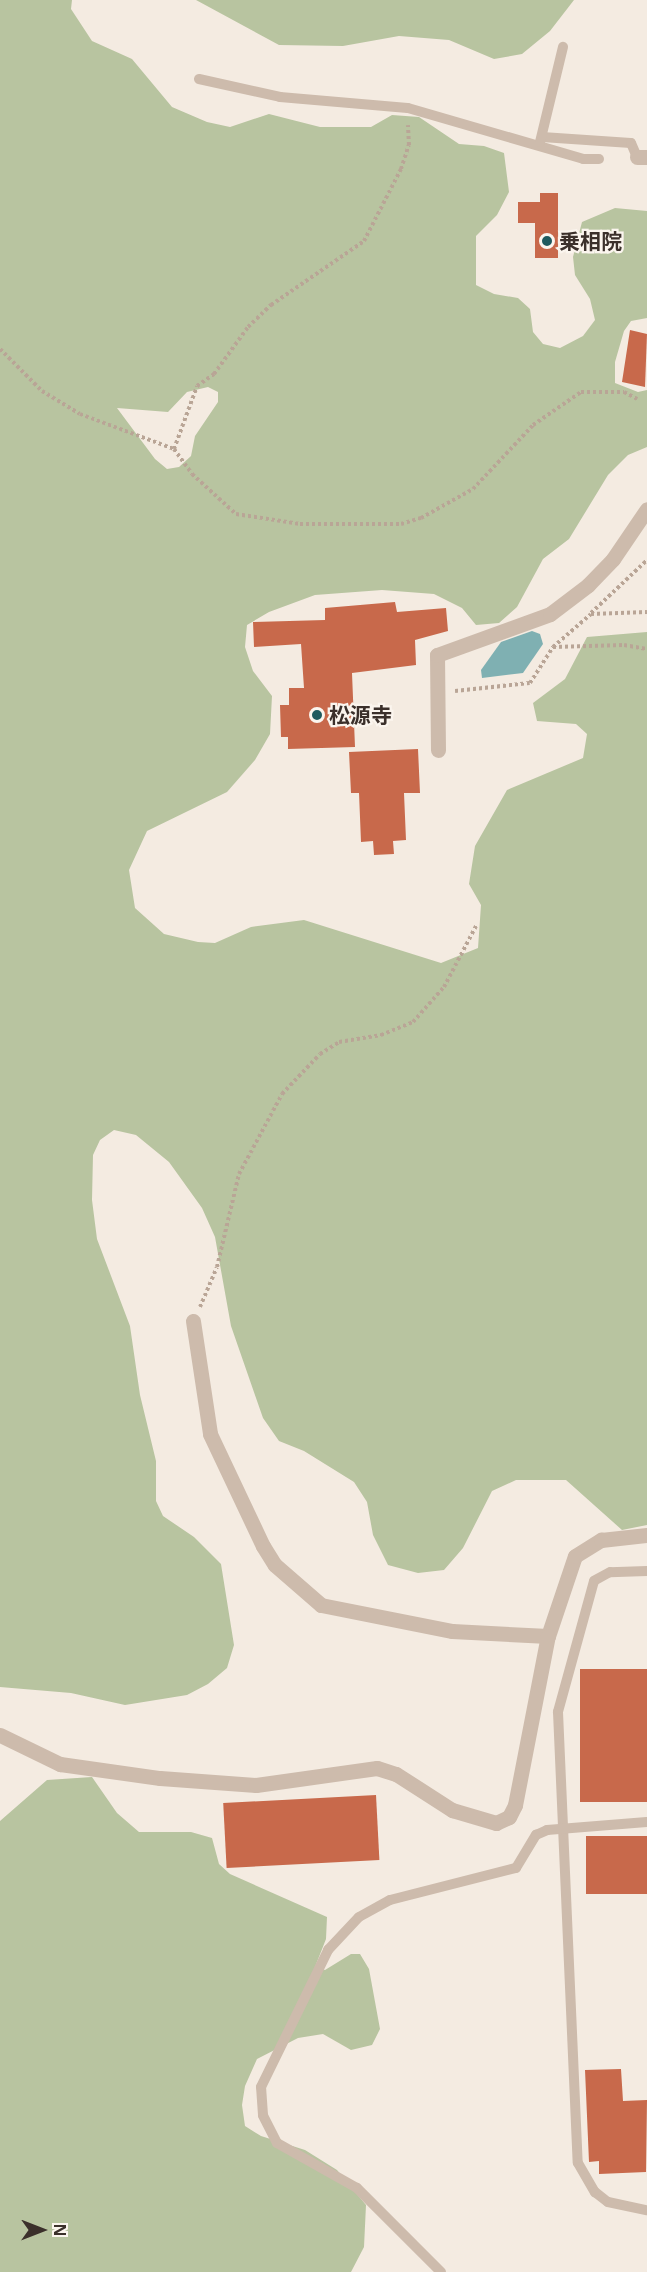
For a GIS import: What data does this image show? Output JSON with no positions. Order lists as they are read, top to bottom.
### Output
{
  "places": ["乗相院", "松源寺"],
  "north": "right"
}
